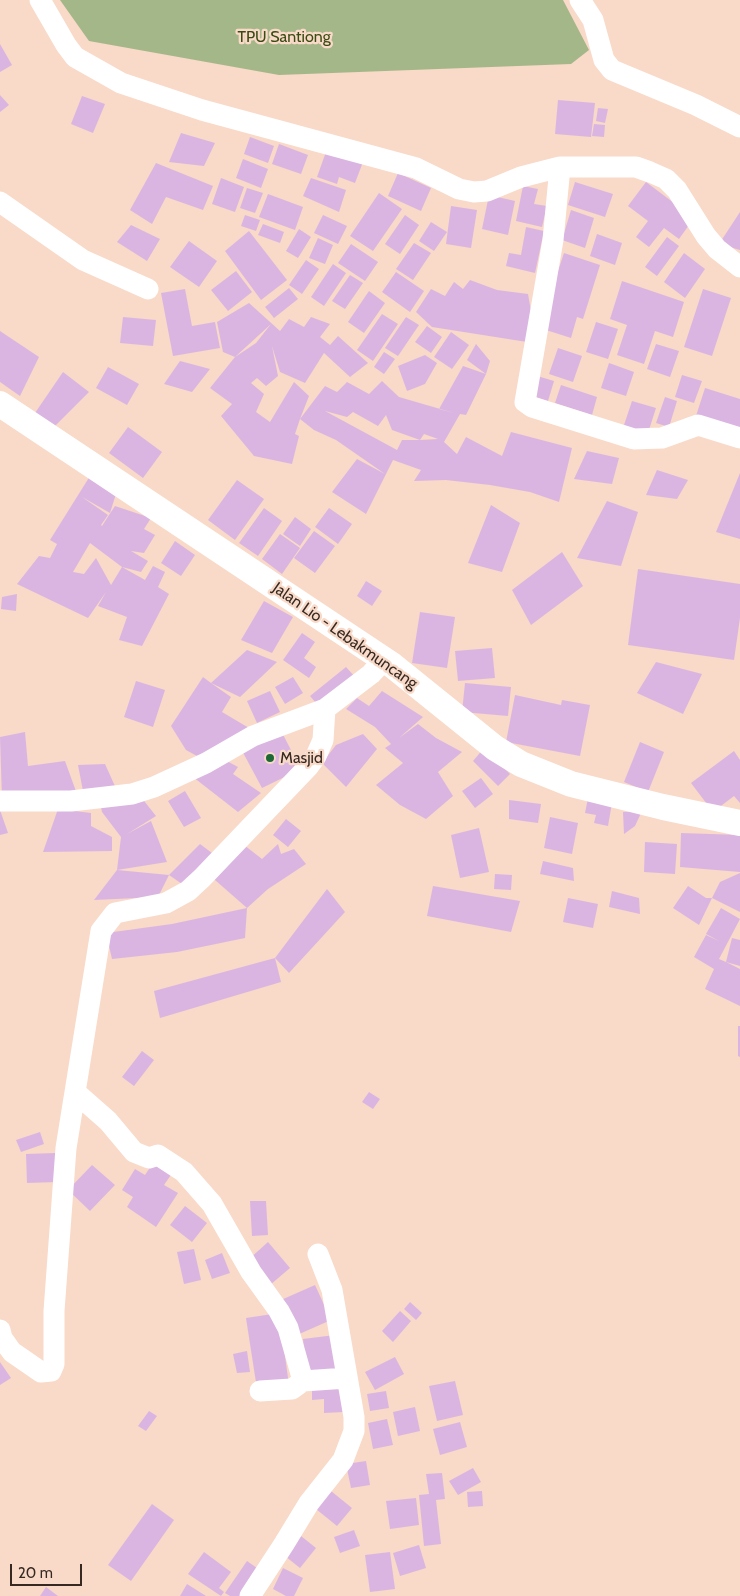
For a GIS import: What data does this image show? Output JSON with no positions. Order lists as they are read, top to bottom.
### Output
{
  "streets": {
    "street": ["Jalan Lio - Lebakmuncang"]
  },
  "parks": ["TPU Santiong"],
  "places": ["Masjid"],
  "scale_bar": "20 m"
}
